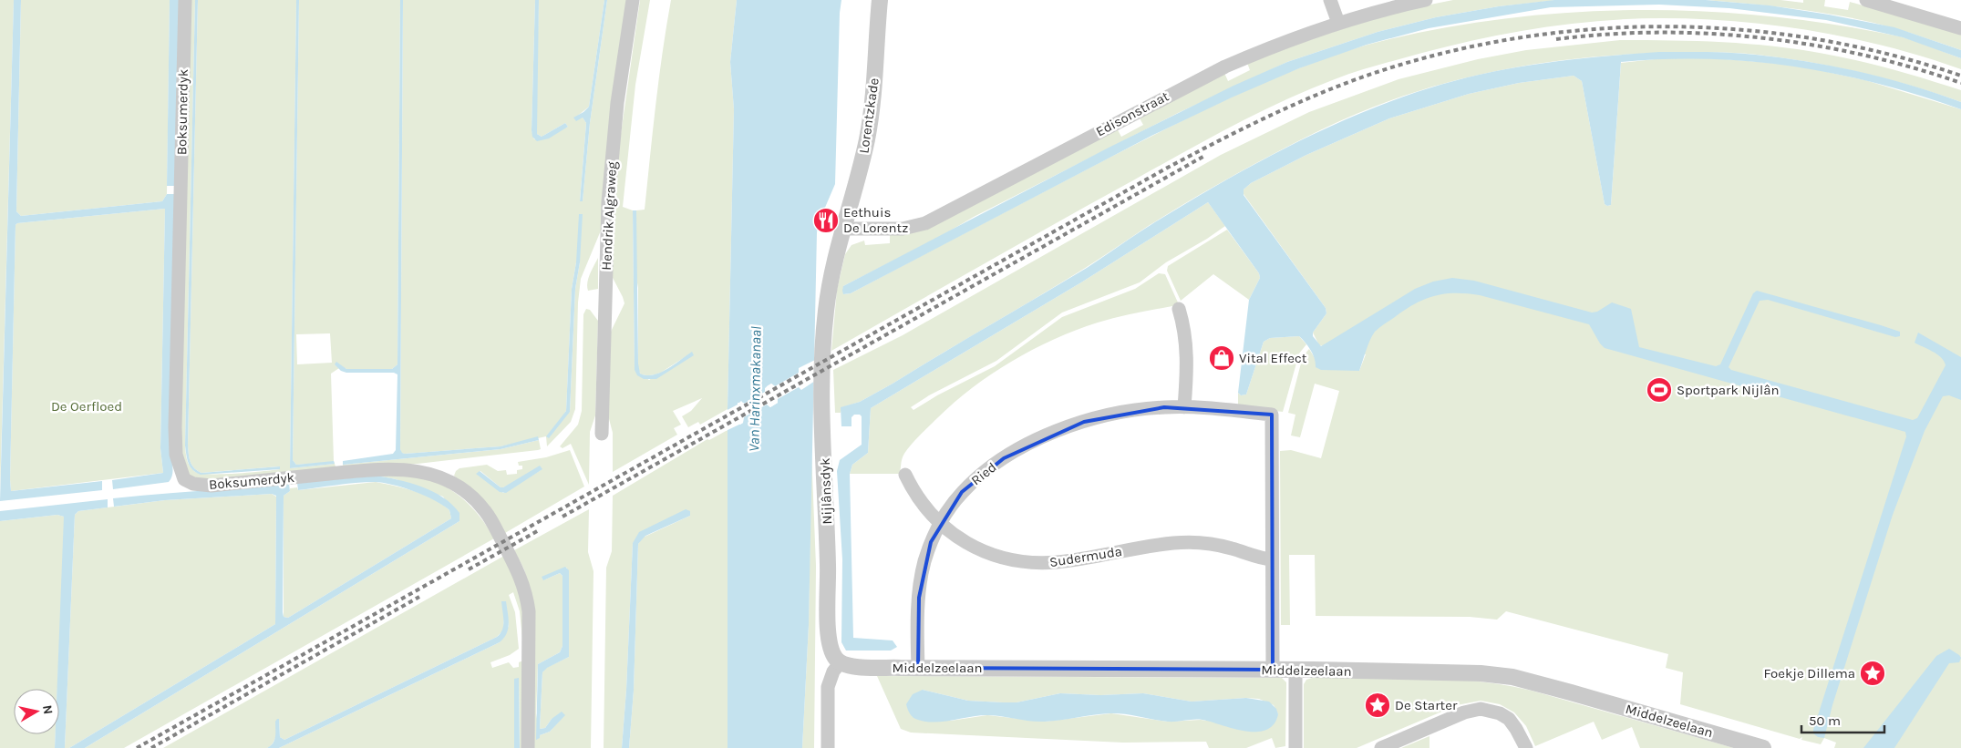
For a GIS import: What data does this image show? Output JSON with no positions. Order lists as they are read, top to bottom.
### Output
{
  "streets": {
    "street": [
      "Boksumerdyk",
      "Edisonstraat",
      "Lorentzkade",
      "Hendrik Algraweg",
      "Ried",
      "Nijlânsdyk",
      "Sudermuda",
      "Middelzeelaan"
    ]
  },
  "crossings": [
    ["Edisonstraat", "Lorentzkade"],
    ["Edisonstraat", "Nijlânsdyk"],
    ["Lorentzkade", "Nijlânsdyk"],
    ["Ried", "Sudermuda"],
    ["Ried", "Middelzeelaan"],
    ["Nijlânsdyk", "Middelzeelaan"]
  ],
  "water": ["Van Harinxmakanaal"],
  "parks": ["De Oerfloed"],
  "places": {
    "restaurant": ["Eethuis De Lorentz"],
    "shop": ["Vital Effect"],
    "sports": ["Sportpark Nijlân"],
    "place": ["Foekje Dillema", "De Starter"]
  },
  "scale_bar": "50 m",
  "north": "right"
}
